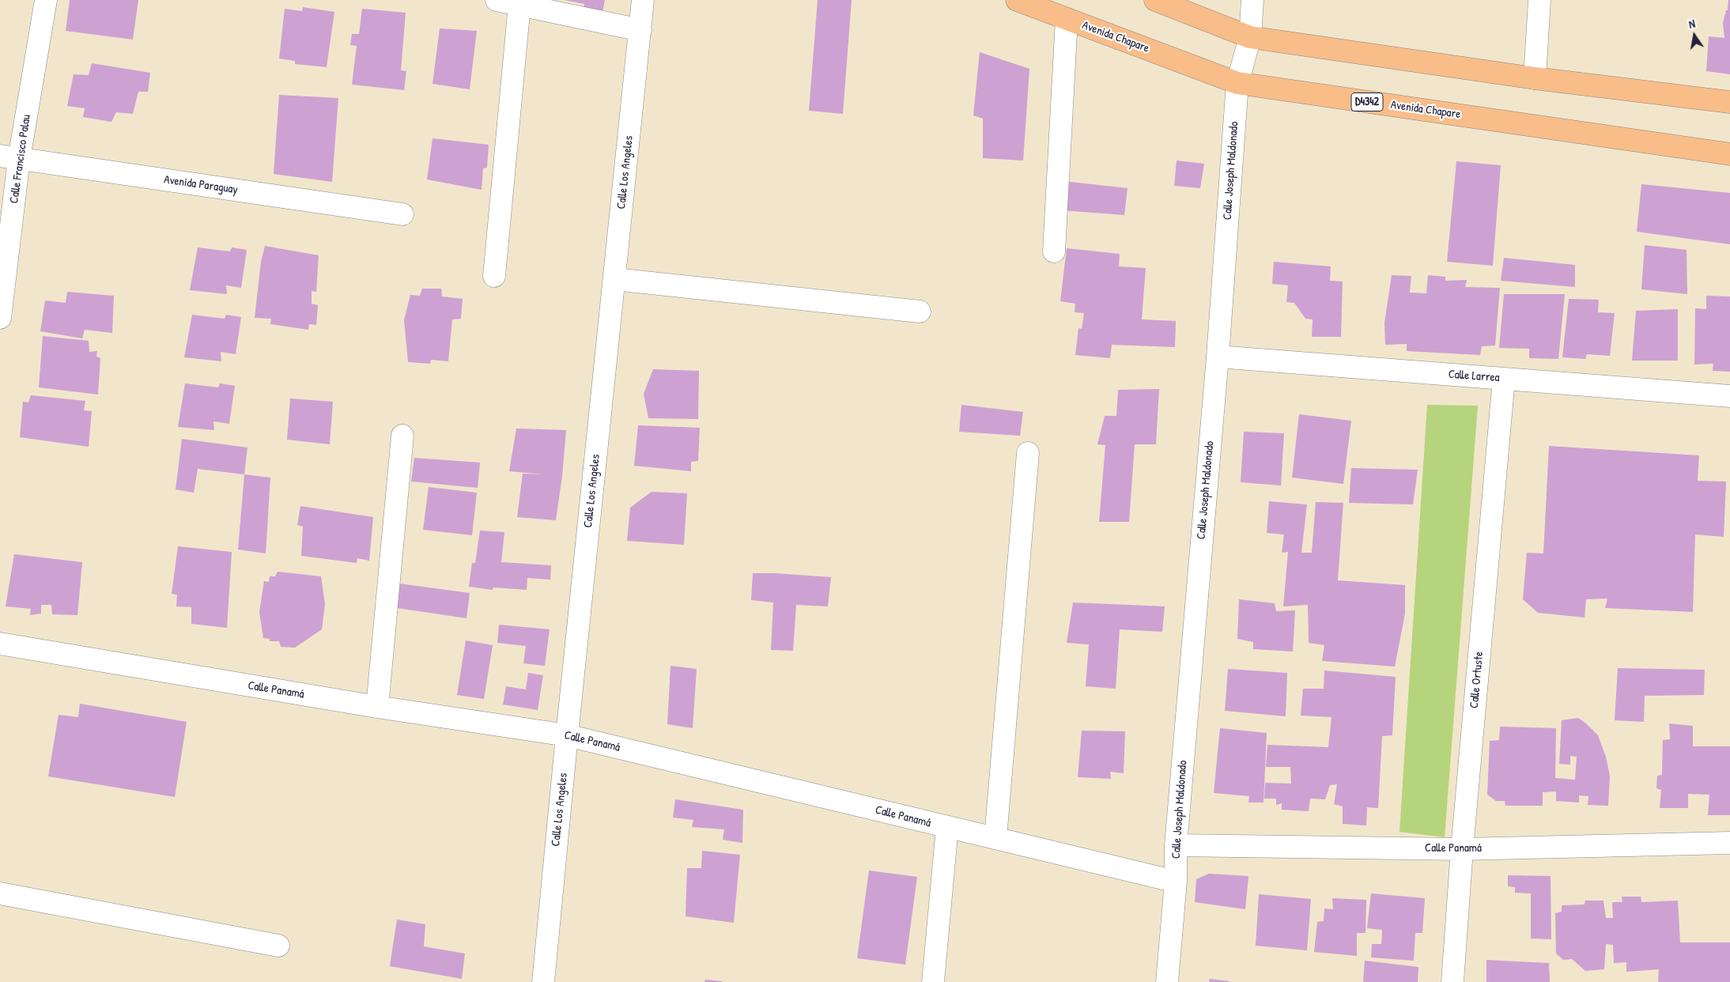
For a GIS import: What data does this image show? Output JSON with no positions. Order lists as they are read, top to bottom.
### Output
{
  "streets": {
    "main road": ["Avenida Chapare", "D4342"],
    "street": [
      "Calle Francisco Palau",
      "Calle Joseph Maldonado",
      "Calle Los Angeles",
      "Avenida Paraguay",
      "Calle Larrea",
      "Calle Ortuste",
      "Calle Panamá"
    ]
  },
  "crossings": [
    ["Avenida Chapare", "Calle Joseph Maldonado"],
    ["Calle Francisco Palau", "Avenida Paraguay"],
    ["Calle Joseph Maldonado", "Calle Larrea"],
    ["Calle Joseph Maldonado", "Calle Panamá"],
    ["Calle Los Angeles", "Calle Panamá"],
    ["Calle Larrea", "Calle Ortuste"],
    ["Calle Ortuste", "Calle Panamá"]
  ],
  "north": "top"
}
